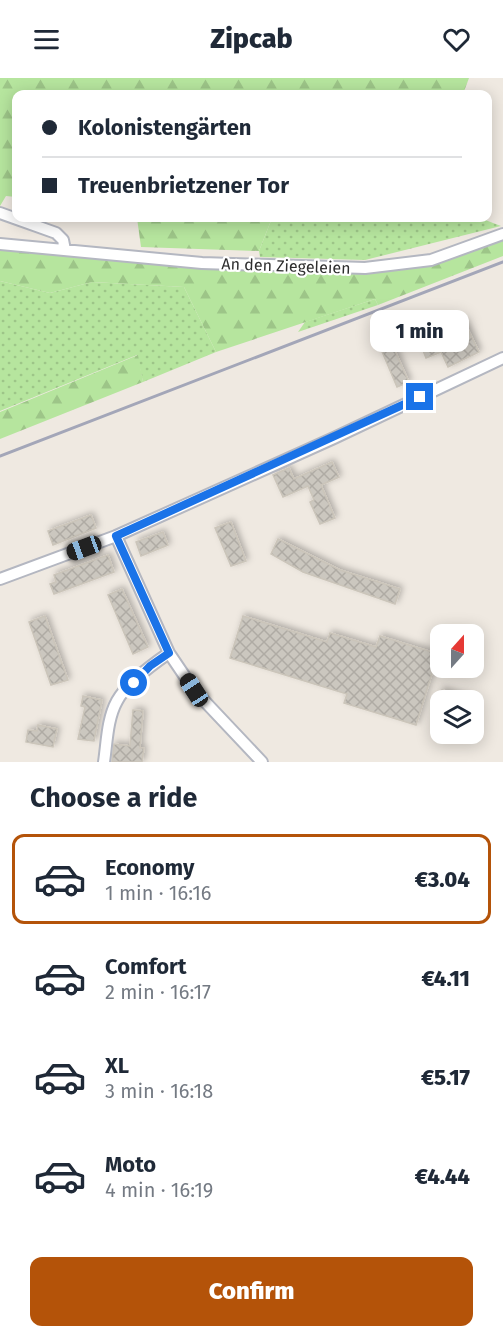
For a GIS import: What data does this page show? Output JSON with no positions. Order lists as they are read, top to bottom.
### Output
{
  "streets": {
    "street": ["An den Ziegeleien"]
  },
  "north": "top",
  "page": {
    "header": "Zipcab",
    "banner": ["Kolonistengärten", "Treuenbrietzener Tor"],
    "bubble": "1 min",
    "heading": "Choose a ride",
    "list": [
      {
        "name": "Economy",
        "note": "1 min · 16:16",
        "value": "€3.04"
      },
      {
        "name": "Comfort",
        "note": "2 min · 16:17",
        "value": "€4.11"
      },
      {
        "name": "XL",
        "note": "3 min · 16:18",
        "value": "€5.17"
      },
      {
        "name": "Moto",
        "note": "4 min · 16:19",
        "value": "€4.44"
      }
    ],
    "buttons": "Confirm"
  }
}
